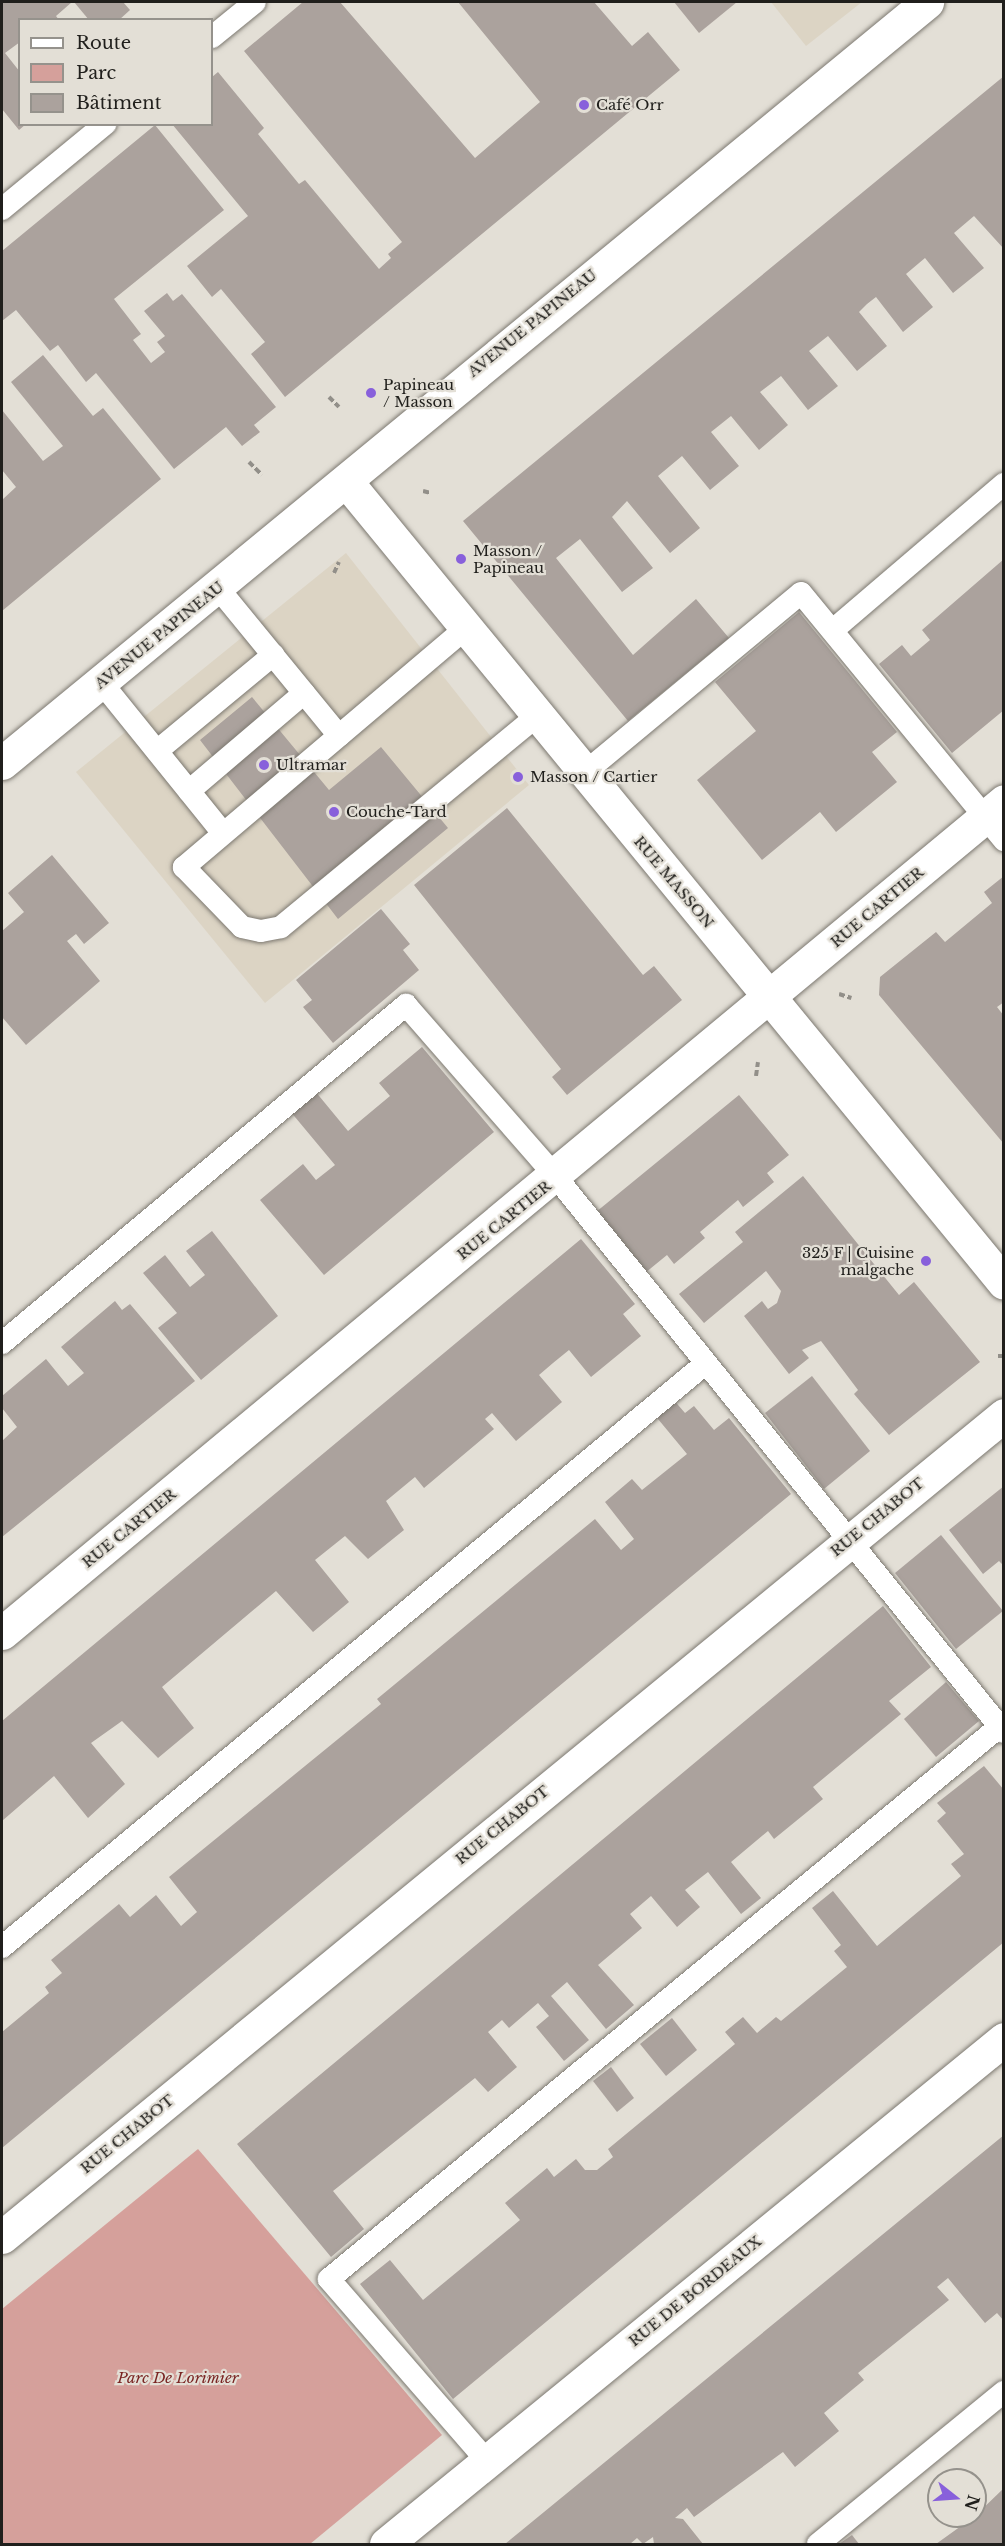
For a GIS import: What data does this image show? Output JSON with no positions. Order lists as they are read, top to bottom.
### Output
{
  "streets": {
    "street": [
      "AVENUE PAPINEAU",
      "RUE MASSON",
      "RUE CARTIER",
      "RUE CHABOT",
      "RUE DE BORDEAUX"
    ]
  },
  "crossings": [
    ["AVENUE PAPINEAU", "RUE MASSON"],
    ["RUE MASSON", "RUE CARTIER"]
  ],
  "parks": ["Parc De Lorimier"],
  "places": [
    "Café Orr",
    "Papineau / Masson",
    "Masson / Papineau",
    "Ultramar",
    "Masson / Cartier",
    "Couche-Tard",
    "325 F | Cuisine malgache"
  ],
  "legend": ["Route", "Parc", "Bâtiment"],
  "north": "right"
}
